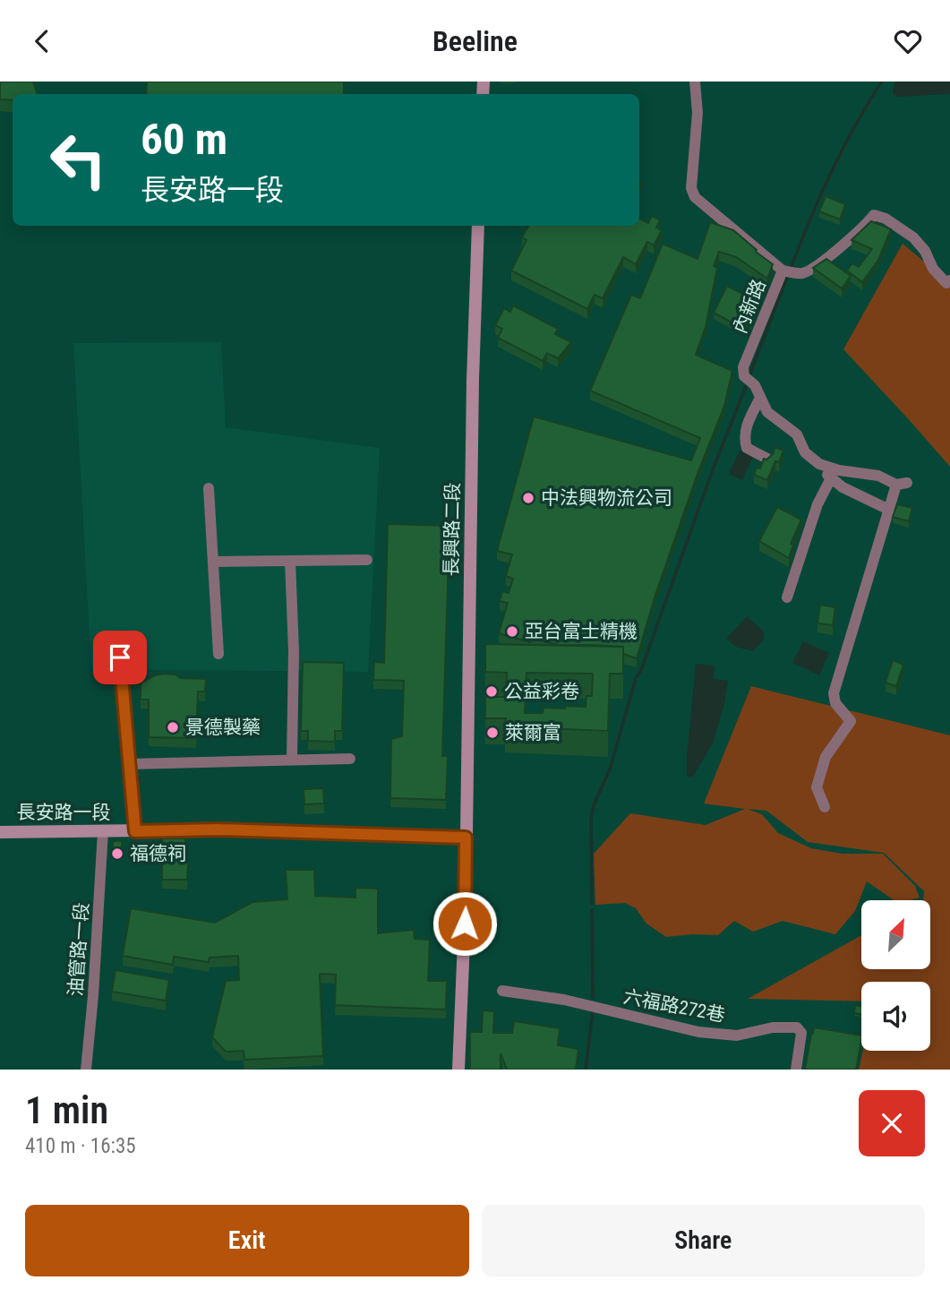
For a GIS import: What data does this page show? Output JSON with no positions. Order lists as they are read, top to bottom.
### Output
{
  "streets": {
    "street": [
      "內新路",
      "長興路二段",
      "長安路一段",
      "油管路一段",
      "六福路272巷"
    ]
  },
  "crossings": [
    ["長興路二段", "長安路一段"],
    ["長安路一段", "油管路一段"]
  ],
  "places": [
    "中法興物流公司",
    "亞台富士精機",
    "公益彩卷",
    "景德製藥",
    "萊爾富",
    "福德祠"
  ],
  "north": "top right",
  "page": {
    "header": "Beeline",
    "turn": ["60 m", "長安路一段"],
    "heading": ["1 min", "410 m · 16:35"],
    "buttons": ["Exit", "Share"]
  }
}
